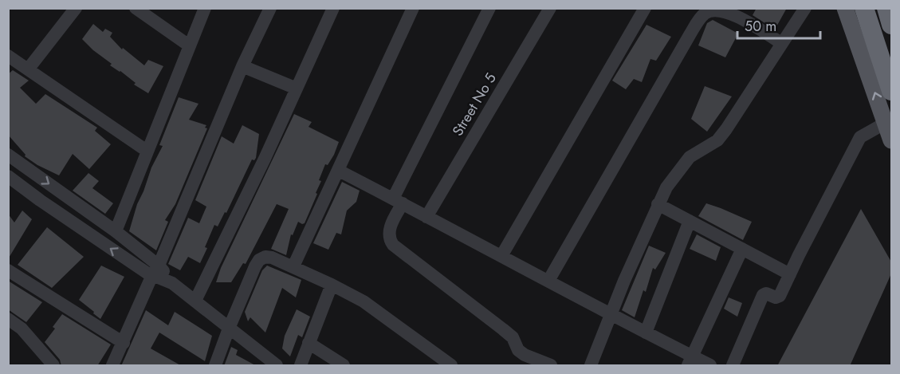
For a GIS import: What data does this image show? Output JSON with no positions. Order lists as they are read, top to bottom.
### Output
{
  "streets": {
    "street": ["Street No 5"]
  },
  "scale_bar": "50 m"
}
